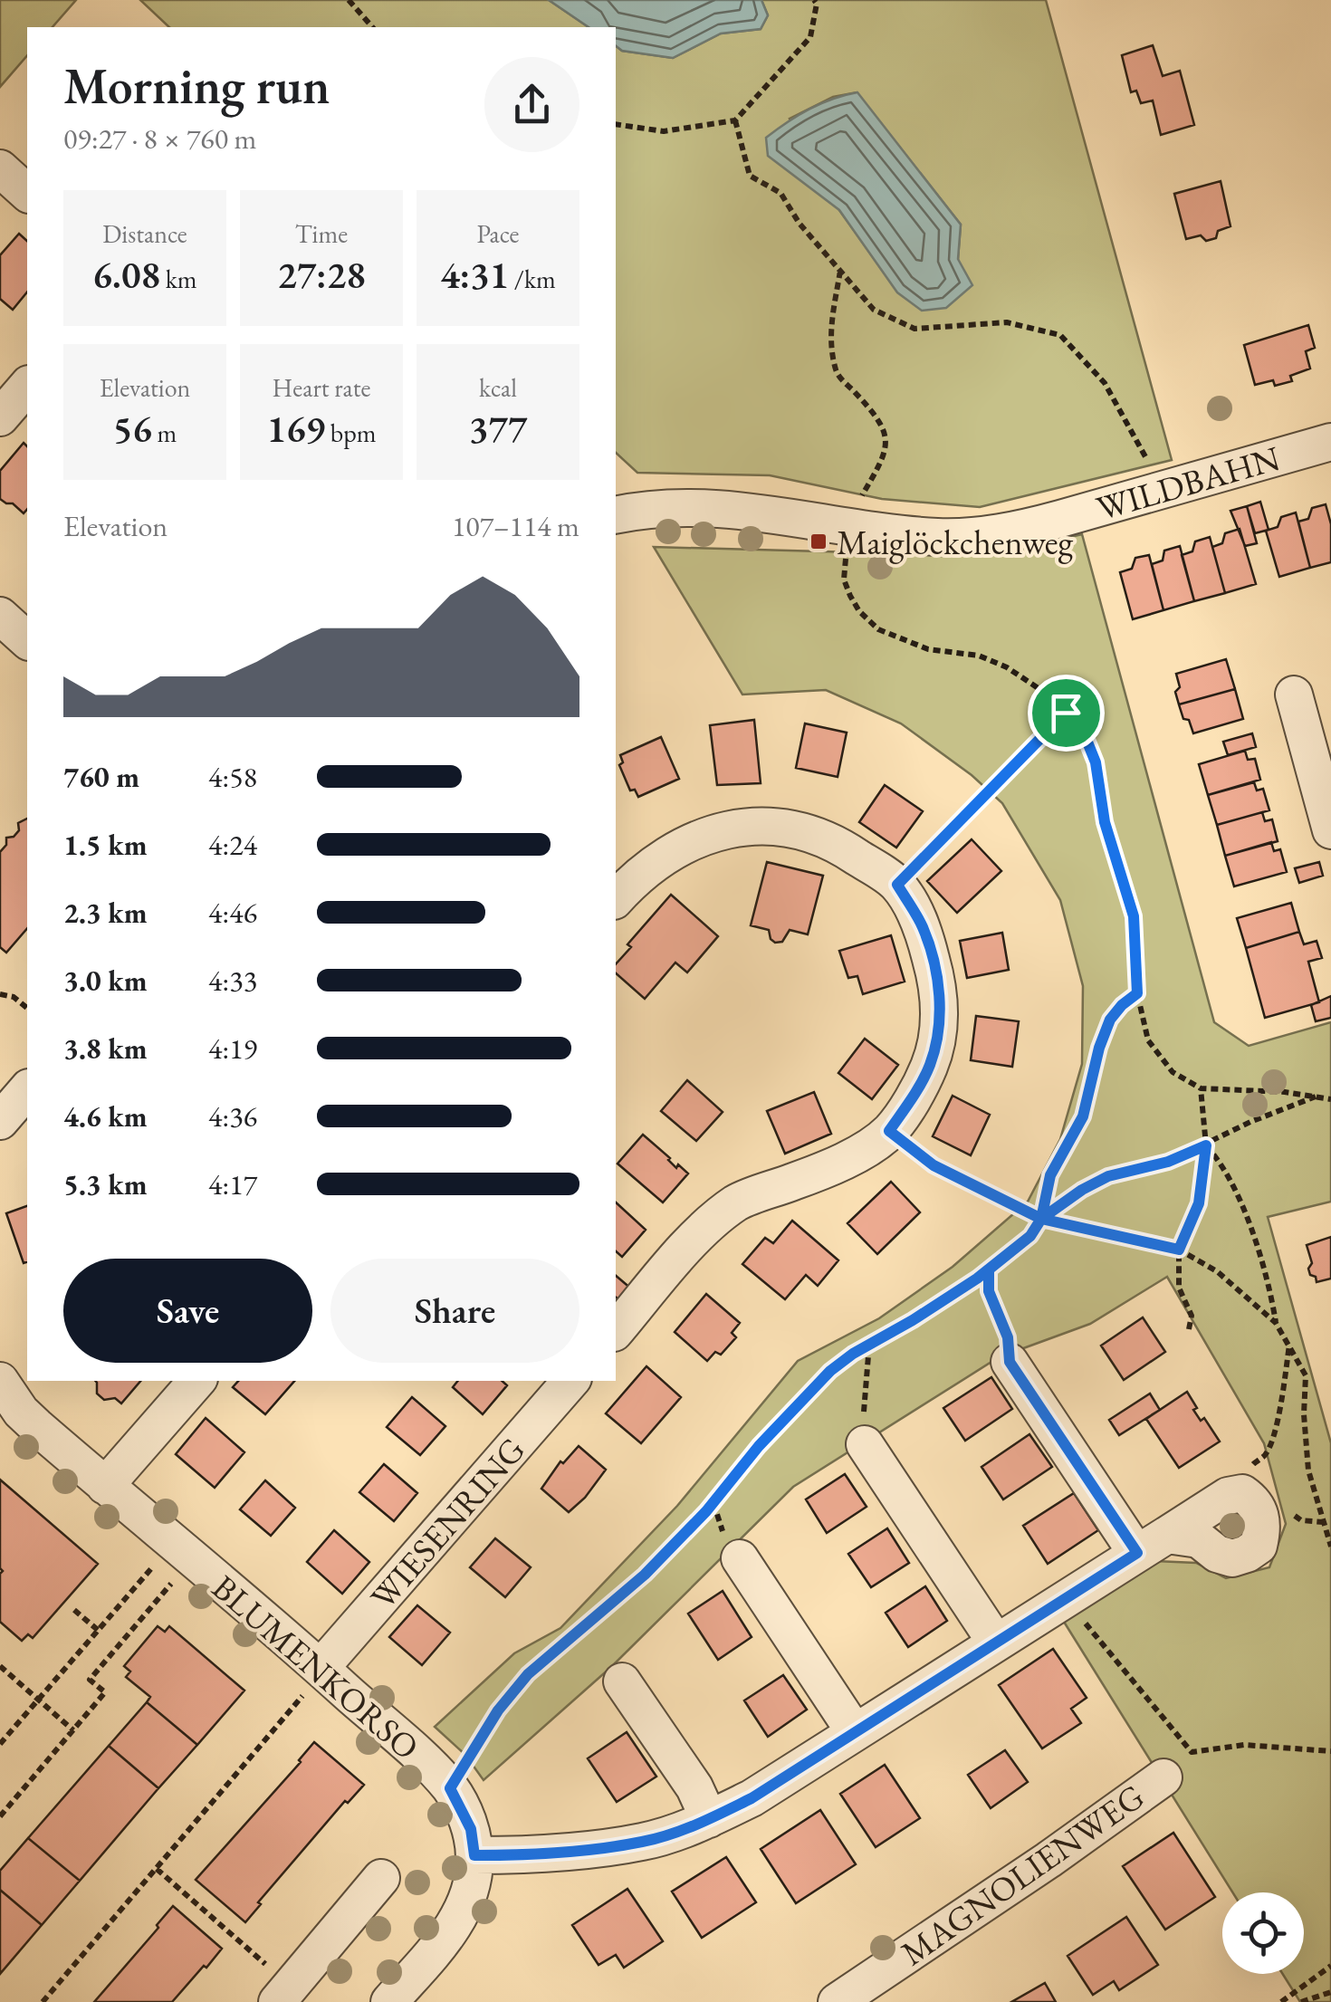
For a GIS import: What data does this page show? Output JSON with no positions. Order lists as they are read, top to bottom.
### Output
{
  "streets": {
    "street": [
      "WILDBAHN",
      "WIESENRING",
      "BLUMENKORSO",
      "MAGNOLIENWEG"
    ]
  },
  "crossings": [
    ["WIESENRING", "BLUMENKORSO"]
  ],
  "places": {
    "transit": ["Maiglöckchenweg"]
  },
  "page": {
    "heading": ["Morning run", "09:27 · 8 × 760 m"],
    "stats": [
      ["Distance", "6.08 km"],
      ["Time", "27:28"],
      ["Pace", "4:31 /km"],
      ["Elevation", "56 m"],
      ["Heart rate", "169 bpm"],
      ["kcal", "377"]
    ],
    "chart": ["Elevation", "107–114 m"],
    "list": [
      {
        "name": "760 m",
        "note": "4:58"
      },
      {
        "name": "1.5 km",
        "note": "4:24"
      },
      {
        "name": "2.3 km",
        "note": "4:46"
      },
      {
        "name": "3.0 km",
        "note": "4:33"
      },
      {
        "name": "3.8 km",
        "note": "4:19"
      },
      {
        "name": "4.6 km",
        "note": "4:36"
      },
      {
        "name": "5.3 km",
        "note": "4:17"
      }
    ],
    "buttons": ["Save", "Share"]
  }
}
